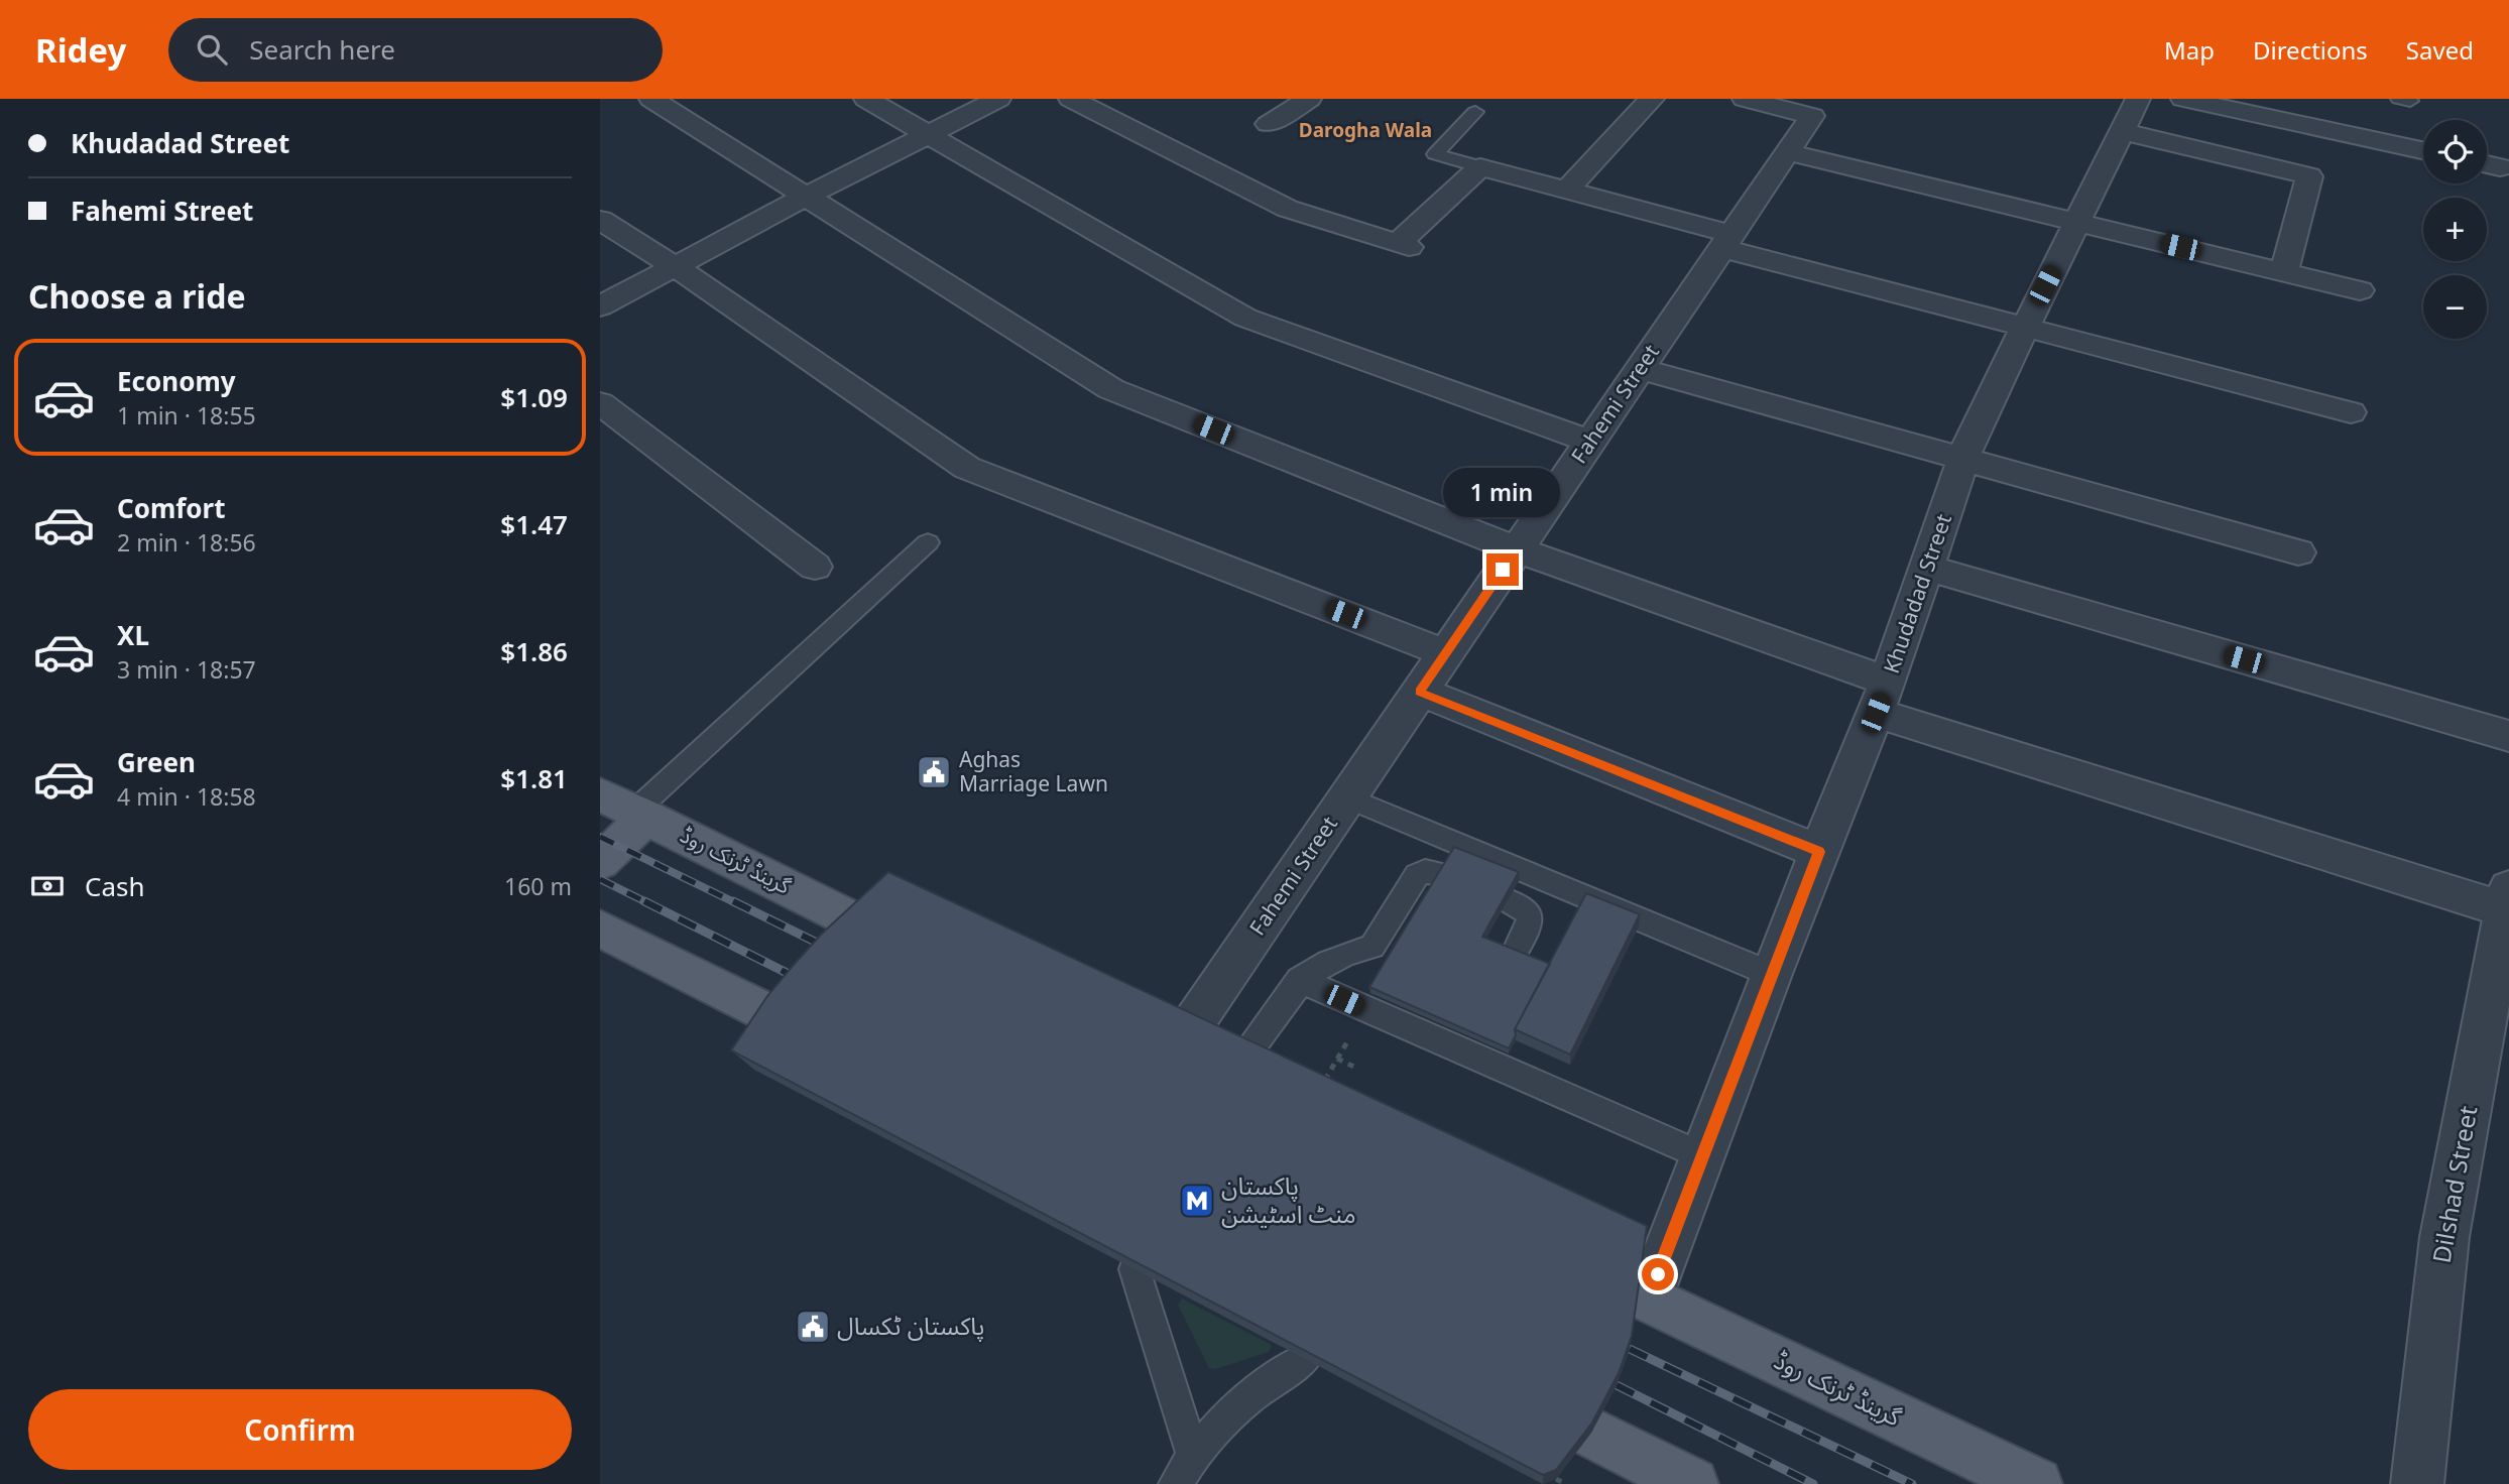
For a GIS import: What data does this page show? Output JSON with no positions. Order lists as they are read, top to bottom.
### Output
{
  "streets": {
    "main road": ["گرینڈ ٹرنک روڈ"],
    "street": ["Fahemi Street", "Khudadad Street", "Dilshad Street"]
  },
  "crossings": [
    ["Khudadad Street", "گرینڈ ٹرنک روڈ"]
  ],
  "districts": ["Darogha Wala"],
  "places": {
    "public building": ["Aghas Marriage Lawn", "پاکستان ٹکسال"],
    "metro station": ["پاکستان منٹ اسٹیشن"]
  },
  "page": {
    "header": "Ridey",
    "search": "Search here",
    "nav": ["Map", "Directions", "Saved"],
    "banner": ["Khudadad Street", "Fahemi Street"],
    "map_buttons": ["+", "−"],
    "heading": "Choose a ride",
    "list": [
      {
        "name": "Economy",
        "note": "1 min · 18:55",
        "value": "$1.09"
      },
      {
        "name": "Comfort",
        "note": "2 min · 18:56",
        "value": "$1.47"
      },
      {
        "name": "XL",
        "note": "3 min · 18:57",
        "value": "$1.86"
      },
      {
        "name": "Green",
        "note": "4 min · 18:58",
        "value": "$1.81"
      }
    ],
    "bubble": "1 min",
    "pay": ["Cash", "160 m"],
    "buttons": "Confirm"
  }
}
